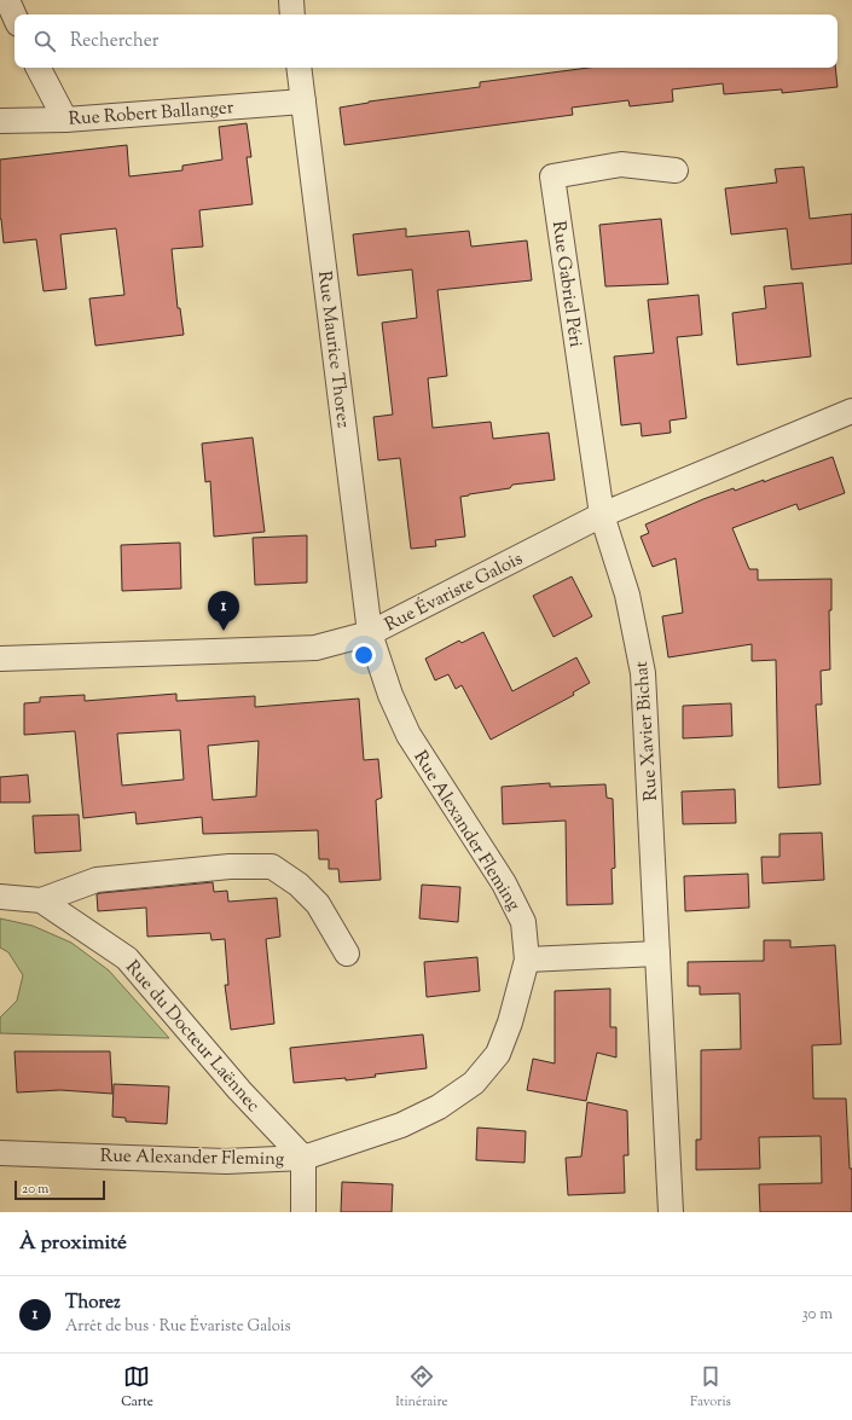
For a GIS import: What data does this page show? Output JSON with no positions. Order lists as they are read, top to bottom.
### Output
{
  "streets": {
    "street": [
      "Rue Robert Ballanger",
      "Rue Gabriel Péri",
      "Rue Maurice Thorez",
      "Rue Évariste Galois",
      "Rue Xavier Bichat",
      "Rue Alexander Fleming",
      "Rue du Docteur Laënnec"
    ]
  },
  "crossings": [
    ["Rue Robert Ballanger", "Rue Maurice Thorez"],
    ["Rue Gabriel Péri", "Rue Évariste Galois"],
    ["Rue Gabriel Péri", "Rue Xavier Bichat"],
    ["Rue Maurice Thorez", "Rue Évariste Galois"],
    ["Rue Maurice Thorez", "Rue Alexander Fleming"],
    ["Rue Évariste Galois", "Rue Xavier Bichat"],
    ["Rue Évariste Galois", "Rue Alexander Fleming"],
    ["Rue Alexander Fleming", "Rue du Docteur Laënnec"]
  ],
  "scale_bar": "20 m",
  "page": {
    "search": "Rechercher",
    "pins": "1",
    "scale": "20 m",
    "heading": "À proximité",
    "list": [
      {
        "mark": "1",
        "name": "Thorez",
        "note": "Arrêt de bus · Rue Évariste Galois",
        "value": "30 m"
      }
    ],
    "nav": ["Carte", "Itinéraire", "Favoris"]
  }
}
